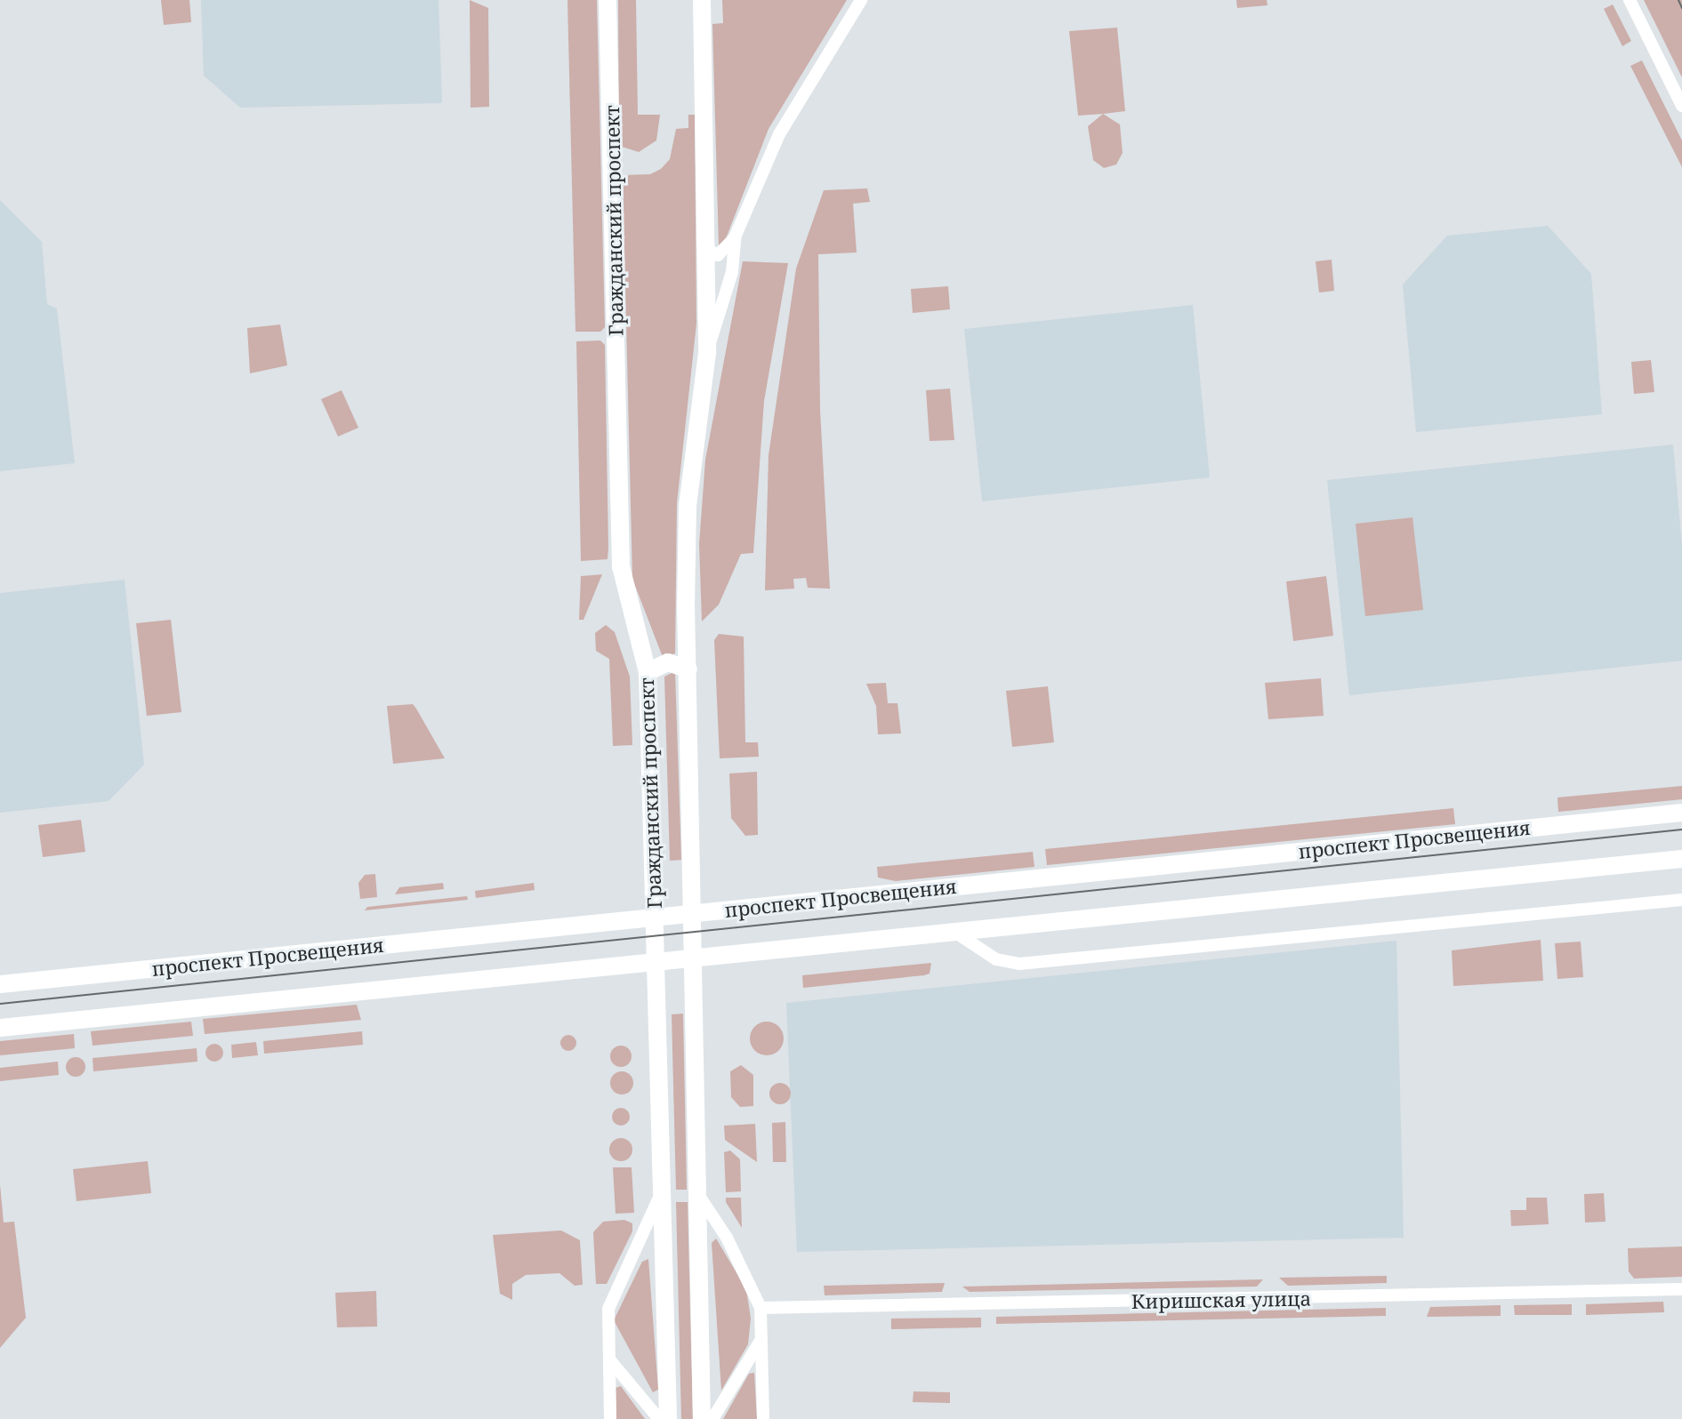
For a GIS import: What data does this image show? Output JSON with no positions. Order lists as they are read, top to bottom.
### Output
{
  "streets": {
    "main road": ["Гражданский проспект", "проспект Просвещения"],
    "street": ["Киришская улица"]
  },
  "crossings": [
    ["Гражданский проспект", "проспект Просвещения"]
  ]
}
